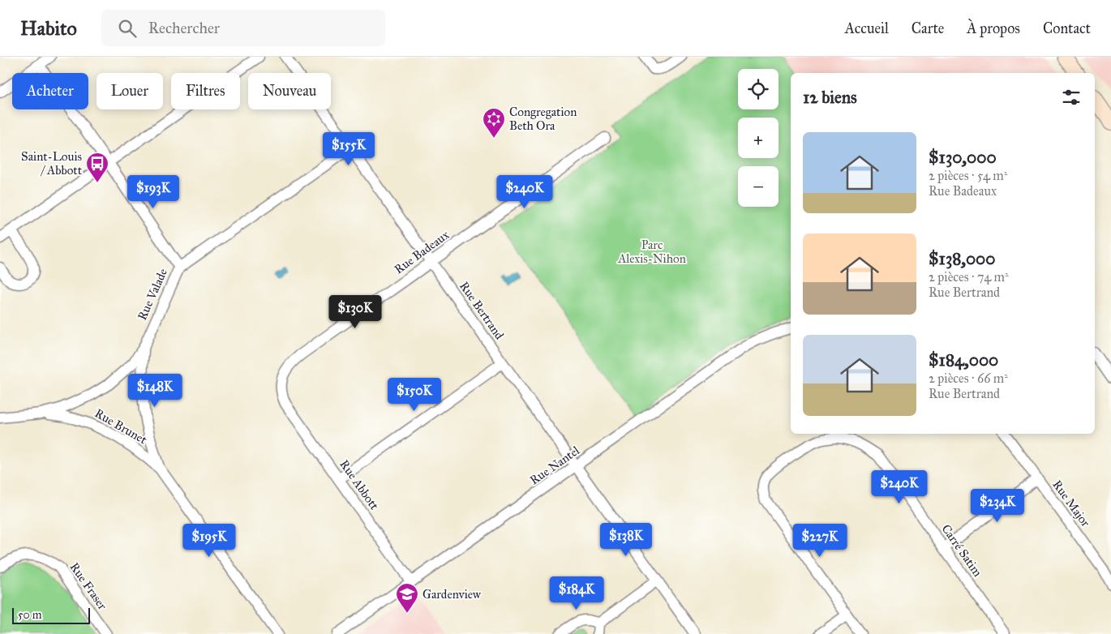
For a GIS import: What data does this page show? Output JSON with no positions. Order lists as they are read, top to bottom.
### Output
{
  "streets": {
    "street": [
      "Rue Badeaux",
      "Rue Valade",
      "Rue Bertrand",
      "Rue Brunet",
      "Rue Nantel",
      "Rue Abbott",
      "Rue Major",
      "Carré Satim",
      "Rue Fraser"
    ]
  },
  "crossings": [
    ["Rue Badeaux", "Rue Bertrand"],
    ["Rue Badeaux", "Rue Abbott"],
    ["Rue Valade", "Rue Bertrand"],
    ["Rue Valade", "Rue Brunet"],
    ["Rue Bertrand", "Rue Nantel"],
    ["Rue Nantel", "Rue Abbott"]
  ],
  "parks": ["Parc Alexis-Nihon"],
  "places": {
    "synagogue": ["Congregation Beth Ora"],
    "bus stop": ["Saint-Louis / Abbott"],
    "school or university": ["Gardenview"]
  },
  "scale_bar": "50 m",
  "page": {
    "header": "Habito",
    "search": "Rechercher",
    "nav": [
      "Accueil",
      "Carte",
      "À propos",
      "Contact"
    ],
    "map_buttons": ["+", "−"],
    "chip": [
      "Acheter",
      "Louer",
      "Filtres",
      "Nouveau"
    ],
    "heading": "12 biens",
    "list": [
      {
        "name": "$130,000",
        "note": "2 pièces · 54 m² · Rue Badeaux"
      },
      {
        "name": "$138,000",
        "note": "2 pièces · 74 m² · Rue Bertrand"
      },
      {
        "name": "$184,000",
        "note": "2 pièces · 66 m² · Rue Bertrand"
      }
    ],
    "price": [
      "$155K",
      "$193K",
      "$240K",
      "$130K",
      "$148K",
      "$150K",
      "$240K",
      "$234K",
      "$138K",
      "$195K",
      "$227K",
      "$184K"
    ],
    "scale": "50 m"
  }
}
